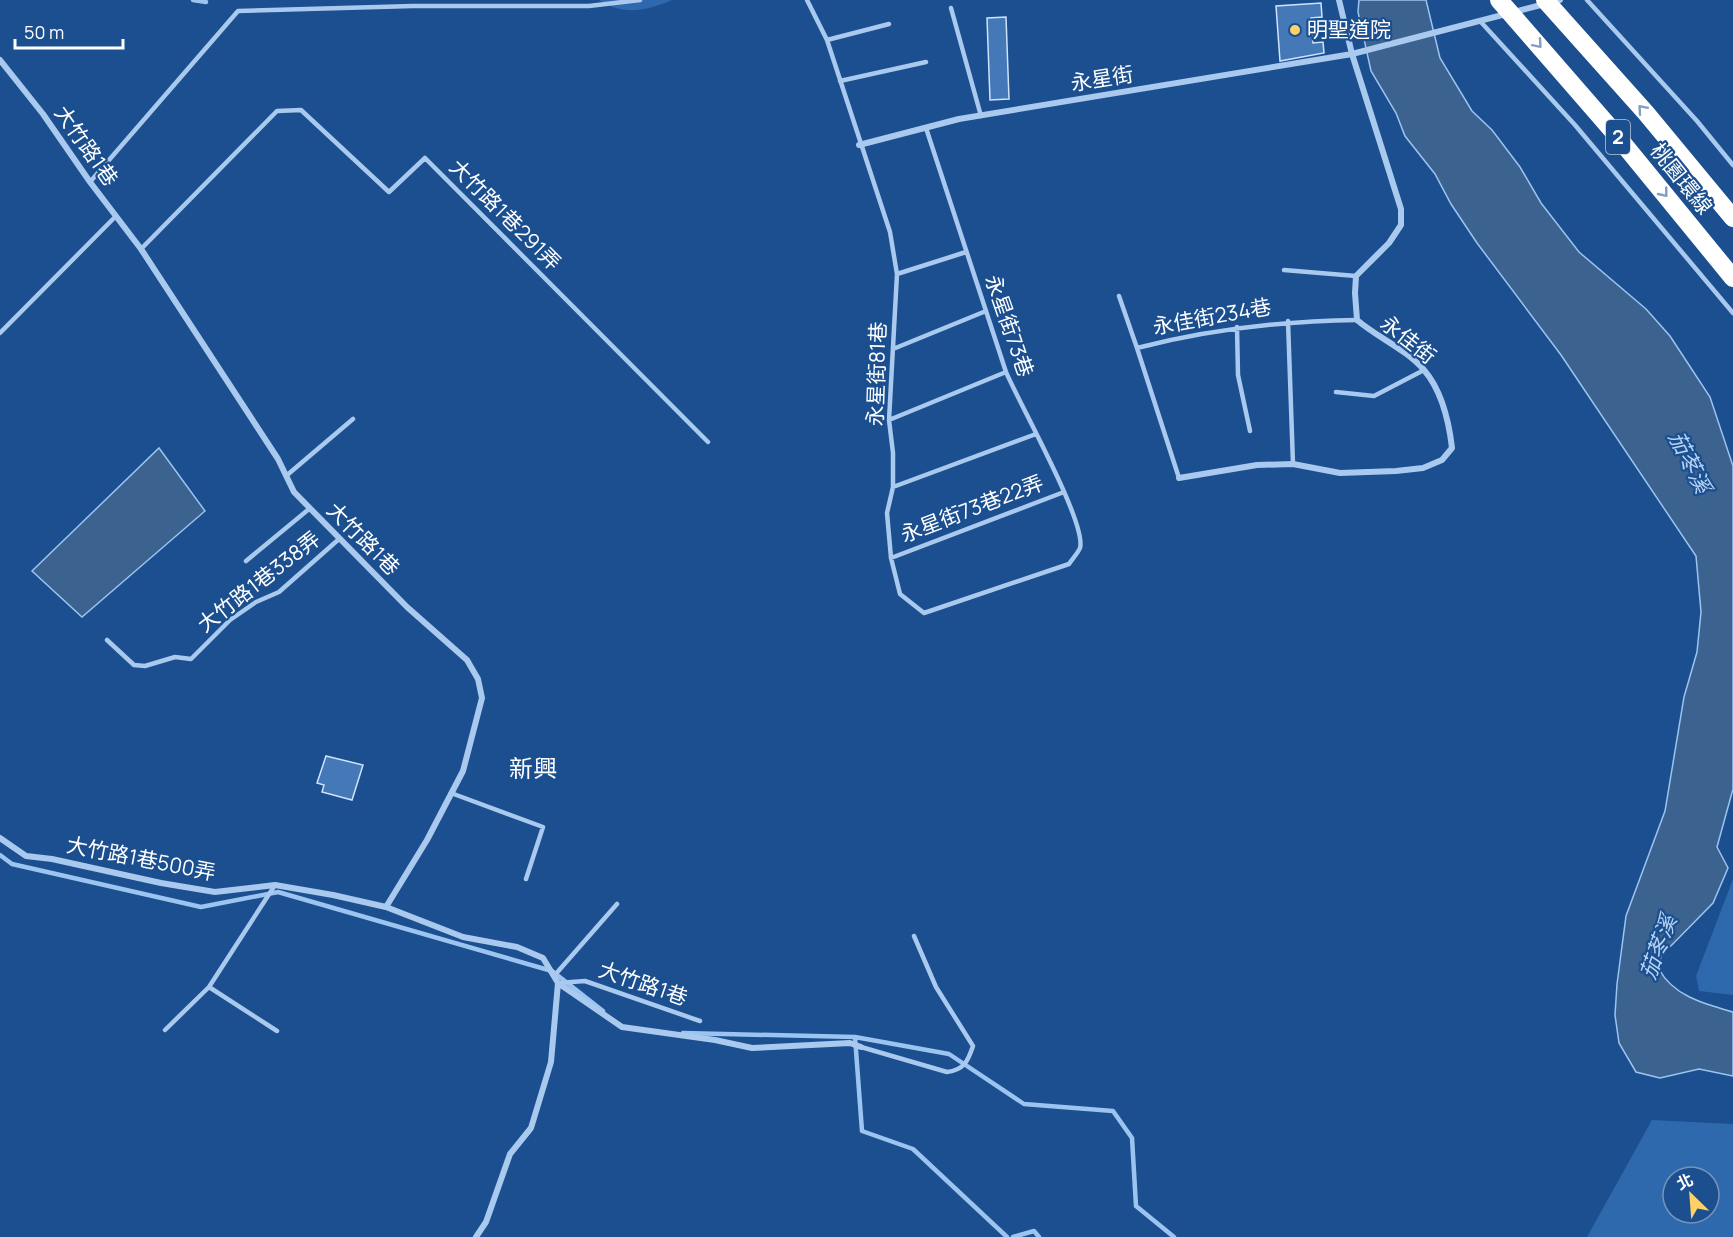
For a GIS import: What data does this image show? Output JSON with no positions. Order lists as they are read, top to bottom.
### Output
{
  "streets": {
    "highway": ["2", "桃園環線"],
    "street": [
      "永星街",
      "大竹路1巷",
      "永佳街",
      "大竹路1巷500弄"
    ],
    "lane": [
      "大竹路1巷291弄",
      "永佳街234巷",
      "永星街73巷",
      "永星街81巷",
      "永星街73巷22弄",
      "大竹路1巷338弄"
    ]
  },
  "crossings": [
    ["永星街", "永星街73巷"],
    ["永星街", "永星街81巷"],
    ["大竹路1巷", "大竹路1巷291弄"],
    ["大竹路1巷", "大竹路1巷338弄"],
    ["大竹路1巷", "大竹路1巷500弄"],
    ["永佳街234巷", "永佳街"],
    ["永星街73巷", "永星街81巷"],
    ["永星街73巷", "永星街73巷22弄"],
    ["永星街81巷", "永星街73巷22弄"]
  ],
  "districts": ["新興"],
  "water": ["茄苳溪"],
  "places": ["明聖道院"],
  "scale_bar": "50 m",
  "north": "top left"
}
